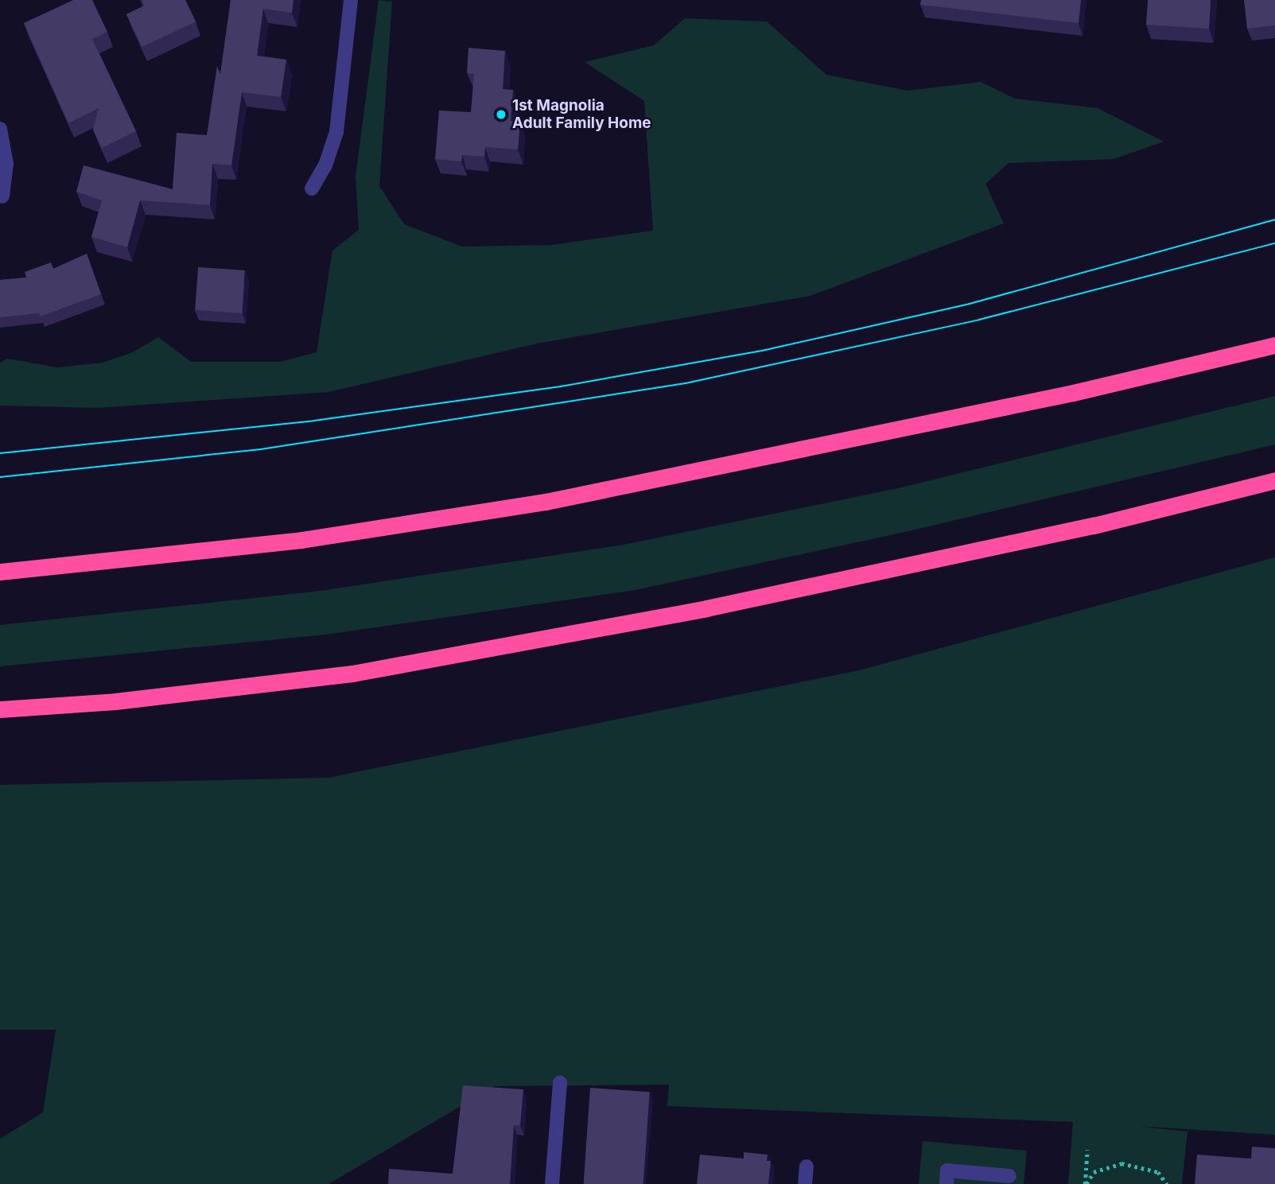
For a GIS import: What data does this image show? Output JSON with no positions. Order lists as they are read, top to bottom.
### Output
{
  "places": ["1st Magnolia Adult Family Home"]
}
